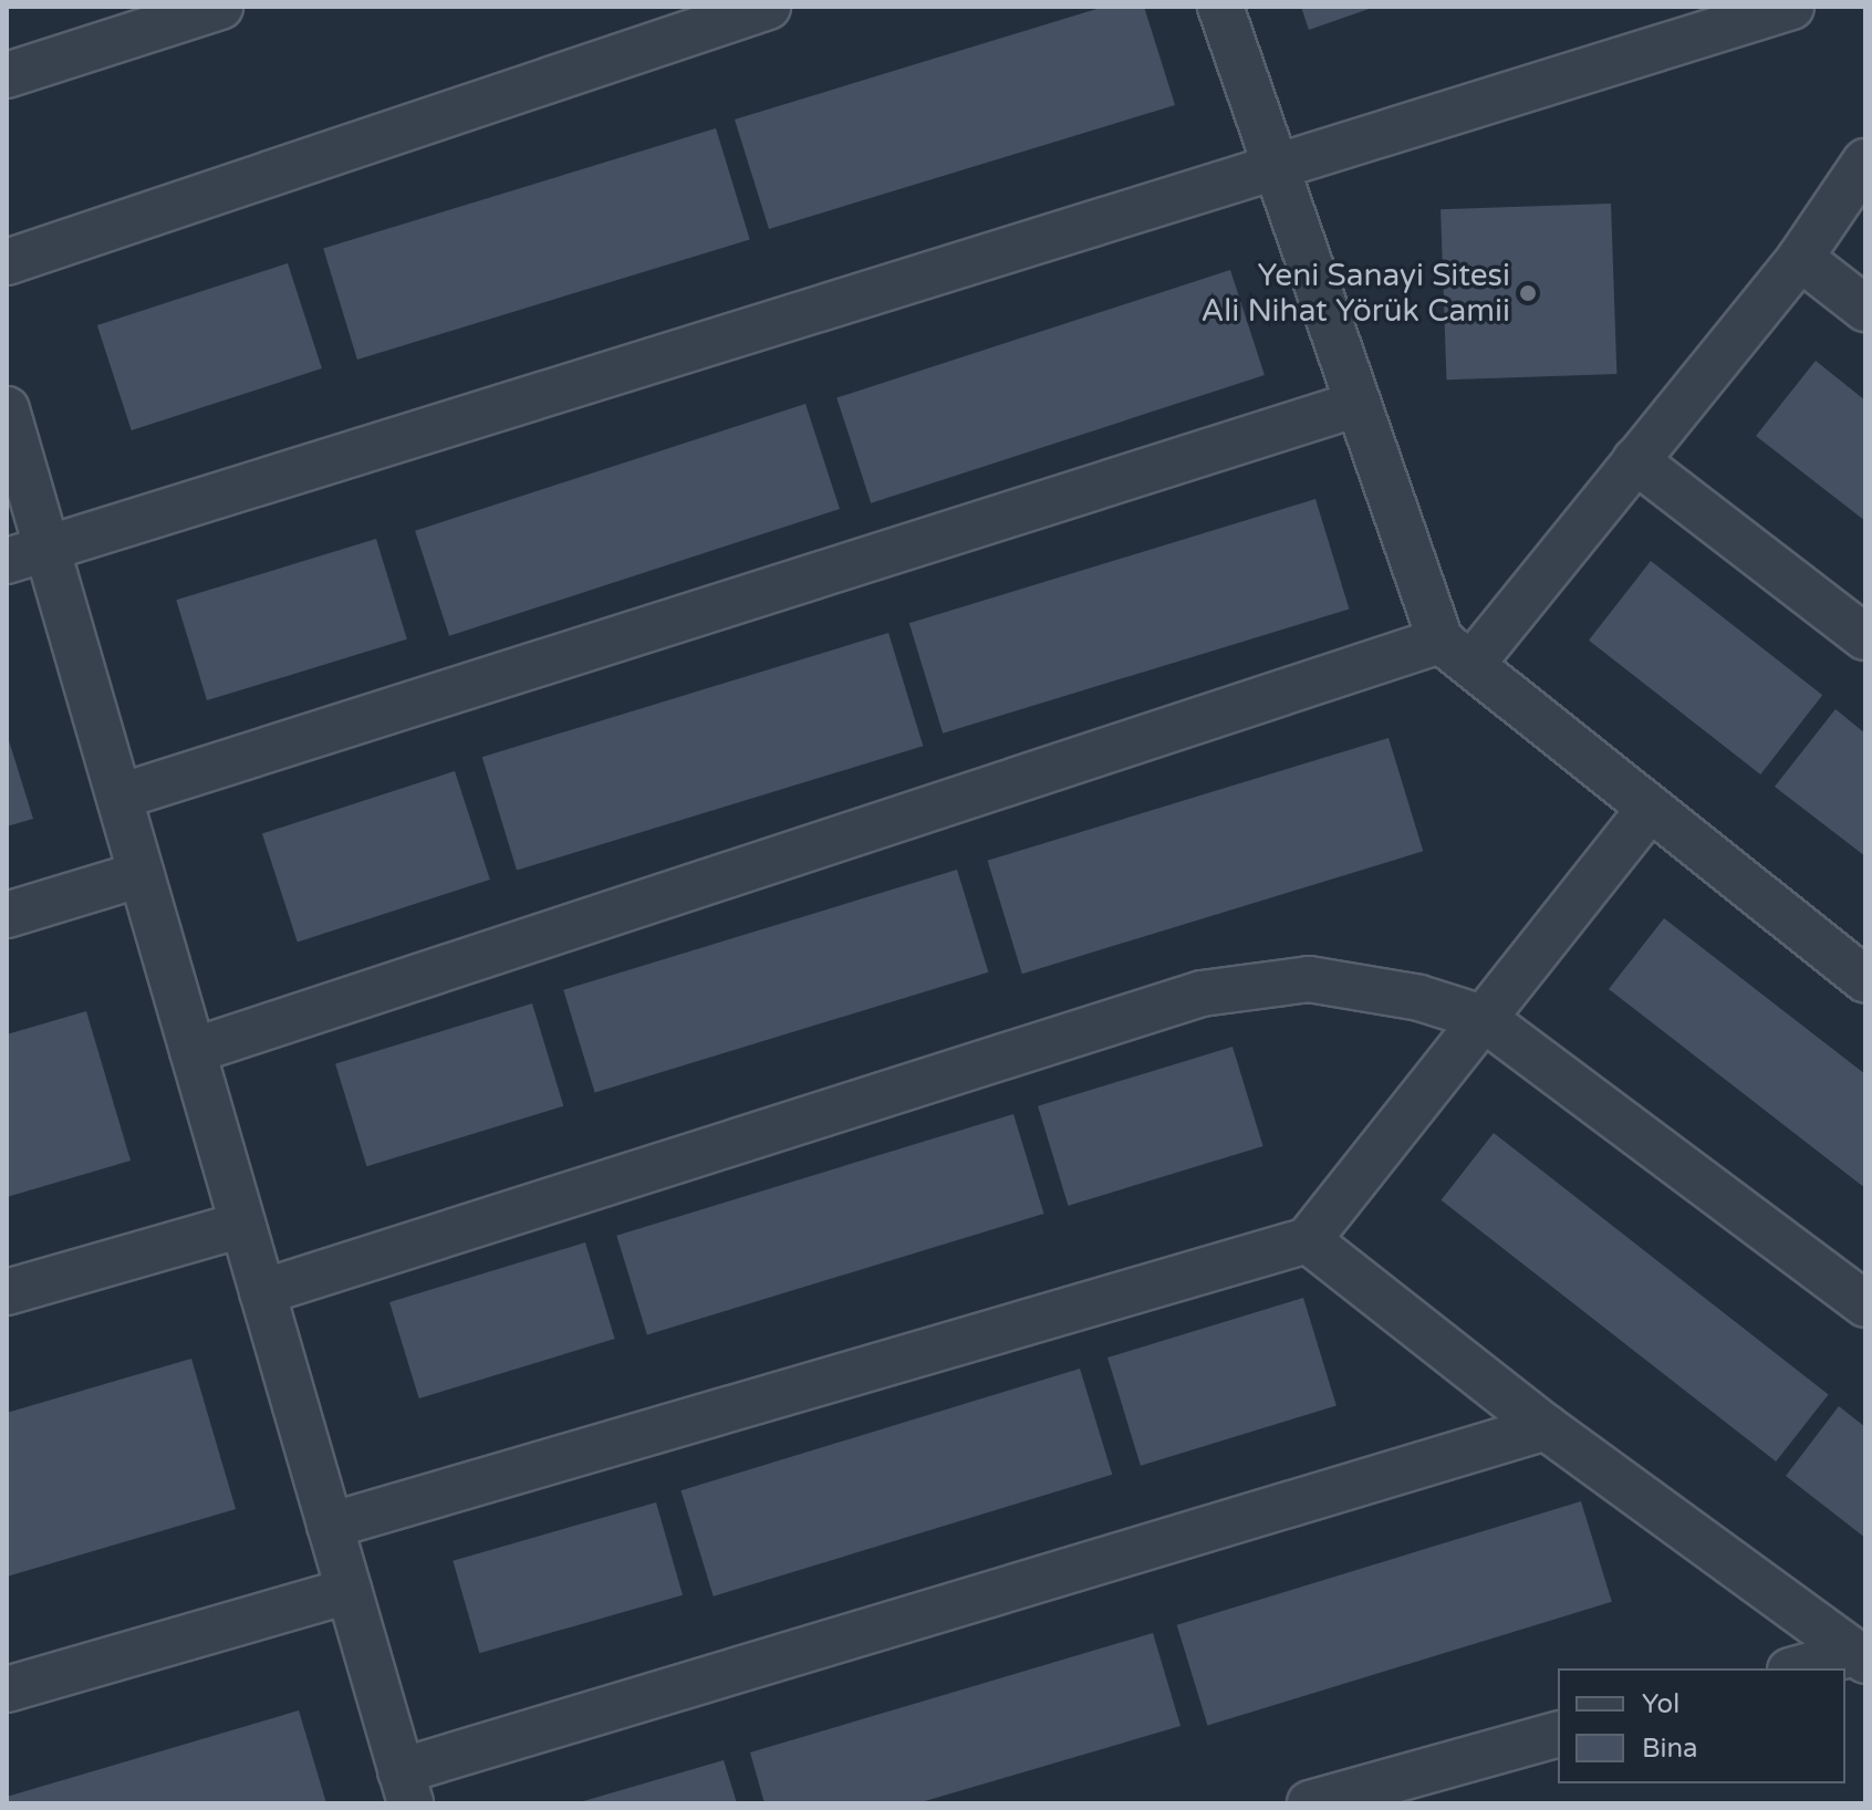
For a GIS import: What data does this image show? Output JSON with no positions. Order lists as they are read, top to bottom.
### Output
{
  "places": ["Yeni Sanayi Sitesi Ali Nihat Yörük Camii"],
  "legend": ["Yol", "Bina"]
}
